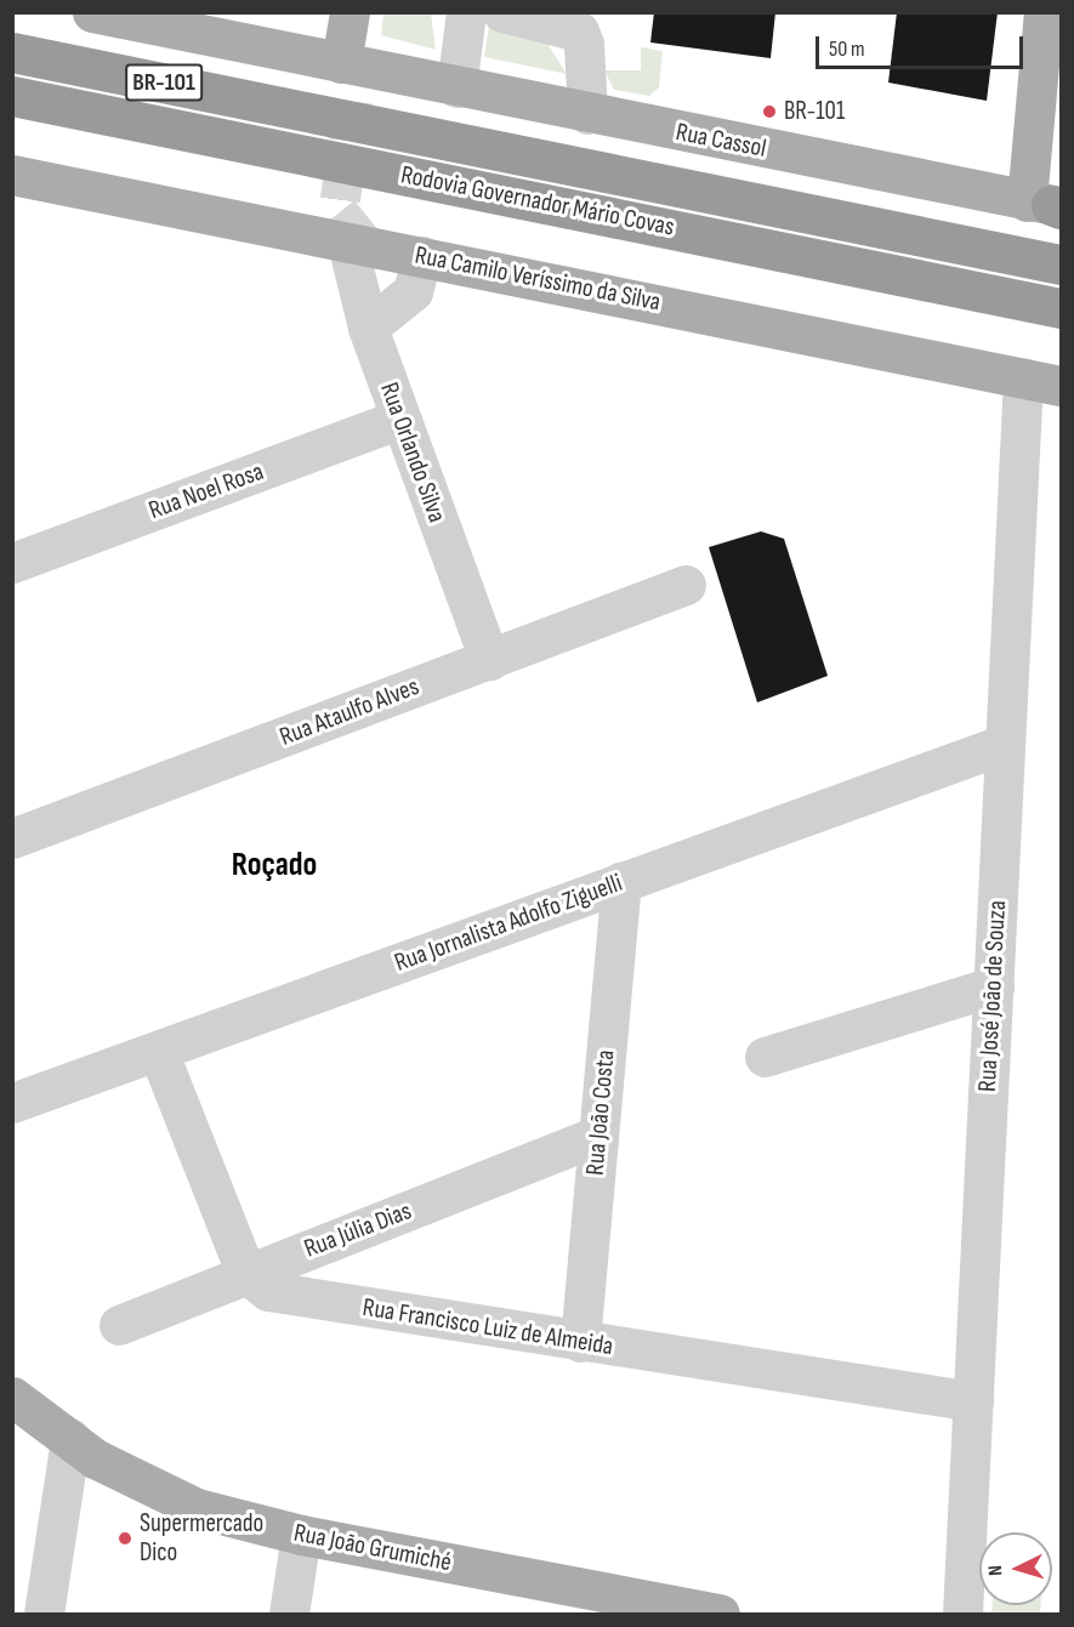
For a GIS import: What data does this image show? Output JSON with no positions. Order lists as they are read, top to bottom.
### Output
{
  "streets": {
    "highway": ["BR-101", "Rodovia Governador Mário Covas"],
    "main road": ["Rua Cassol", "Rua Camilo Veríssimo da Silva", "Rua João Grumiché"],
    "street": [
      "Rua Orlando Silva",
      "Rua Noel Rosa",
      "Rua Ataulfo Alves",
      "Rua Jornalista Adolfo Ziguelli",
      "Rua José João de Souza",
      "Rua João Costa",
      "Rua Júlia Dias",
      "Rua Francisco Luiz de Almeida"
    ]
  },
  "crossings": [
    ["Rua Camilo Veríssimo da Silva", "Rua Orlando Silva"],
    ["Rua Camilo Veríssimo da Silva", "Rua José João de Souza"],
    ["Rua Orlando Silva", "Rua Noel Rosa"],
    ["Rua Orlando Silva", "Rua Ataulfo Alves"],
    ["Rua Jornalista Adolfo Ziguelli", "Rua José João de Souza"],
    ["Rua Jornalista Adolfo Ziguelli", "Rua João Costa"],
    ["Rua José João de Souza", "Rua Francisco Luiz de Almeida"],
    ["Rua João Costa", "Rua Júlia Dias"],
    ["Rua João Costa", "Rua Francisco Luiz de Almeida"],
    ["Rua Júlia Dias", "Rua Francisco Luiz de Almeida"]
  ],
  "districts": ["Roçado"],
  "places": ["BR-101", "Supermercado Dico"],
  "scale_bar": "50 m",
  "north": "left"
}
